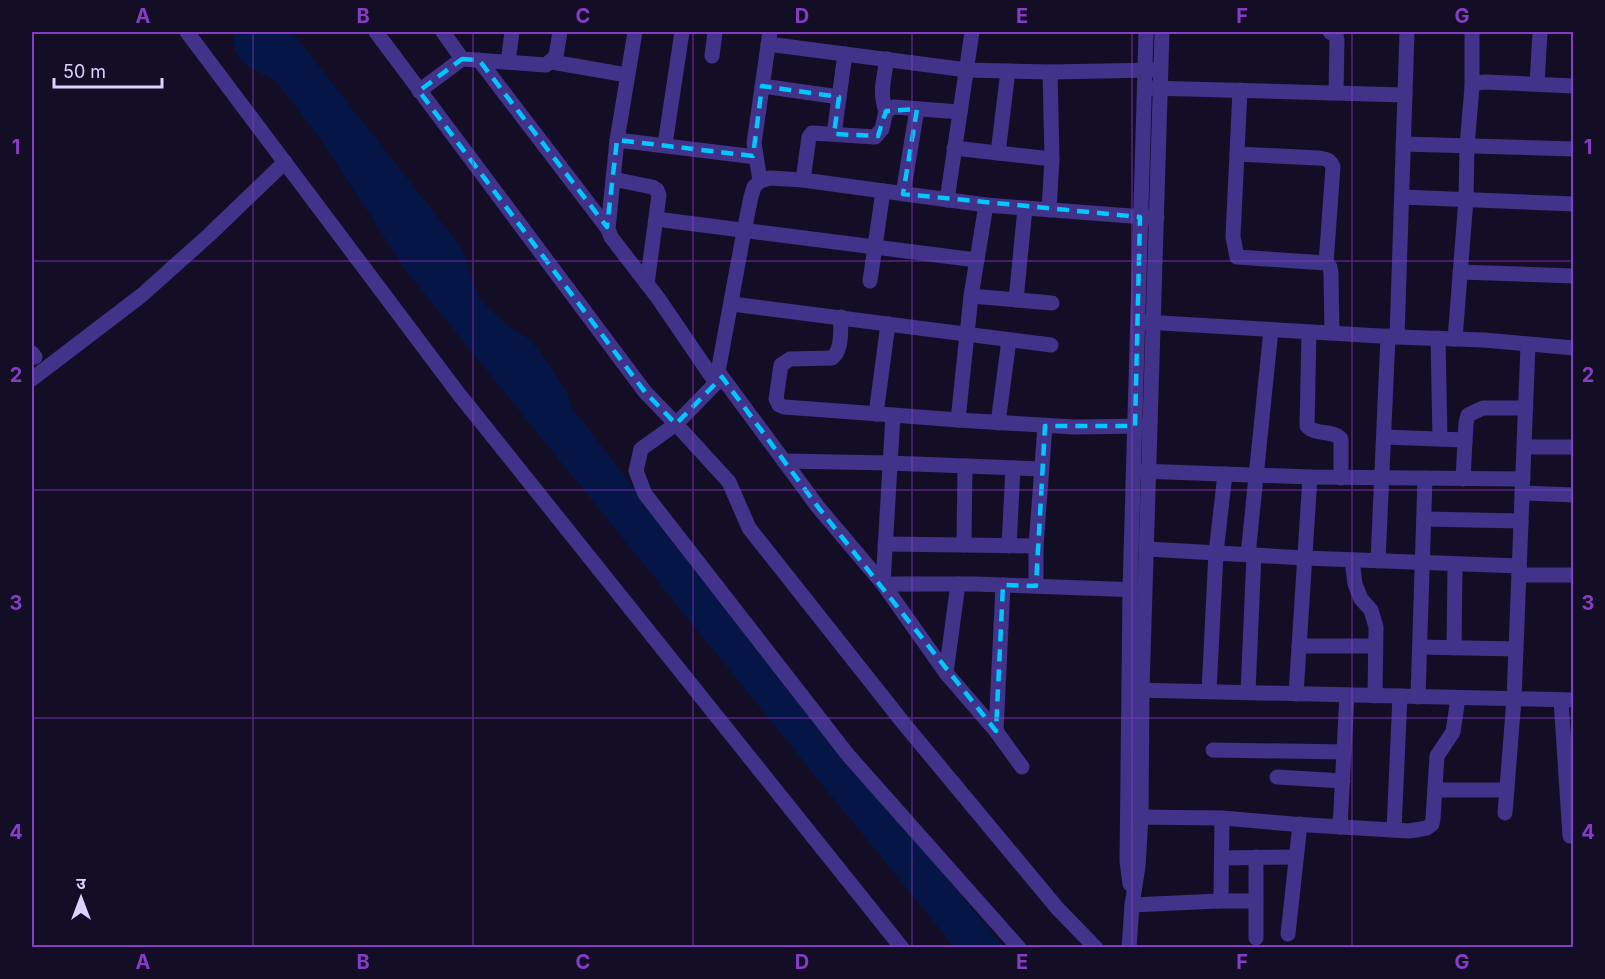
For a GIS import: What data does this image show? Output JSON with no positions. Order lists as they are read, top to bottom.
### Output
{
  "scale_bar": "50 m",
  "north": "top",
  "grid": {
    "columns": [
      "A",
      "B",
      "C",
      "D",
      "E",
      "F",
      "G"
    ],
    "rows": [
      "1",
      "2",
      "3",
      "4"
    ]
  }
}
